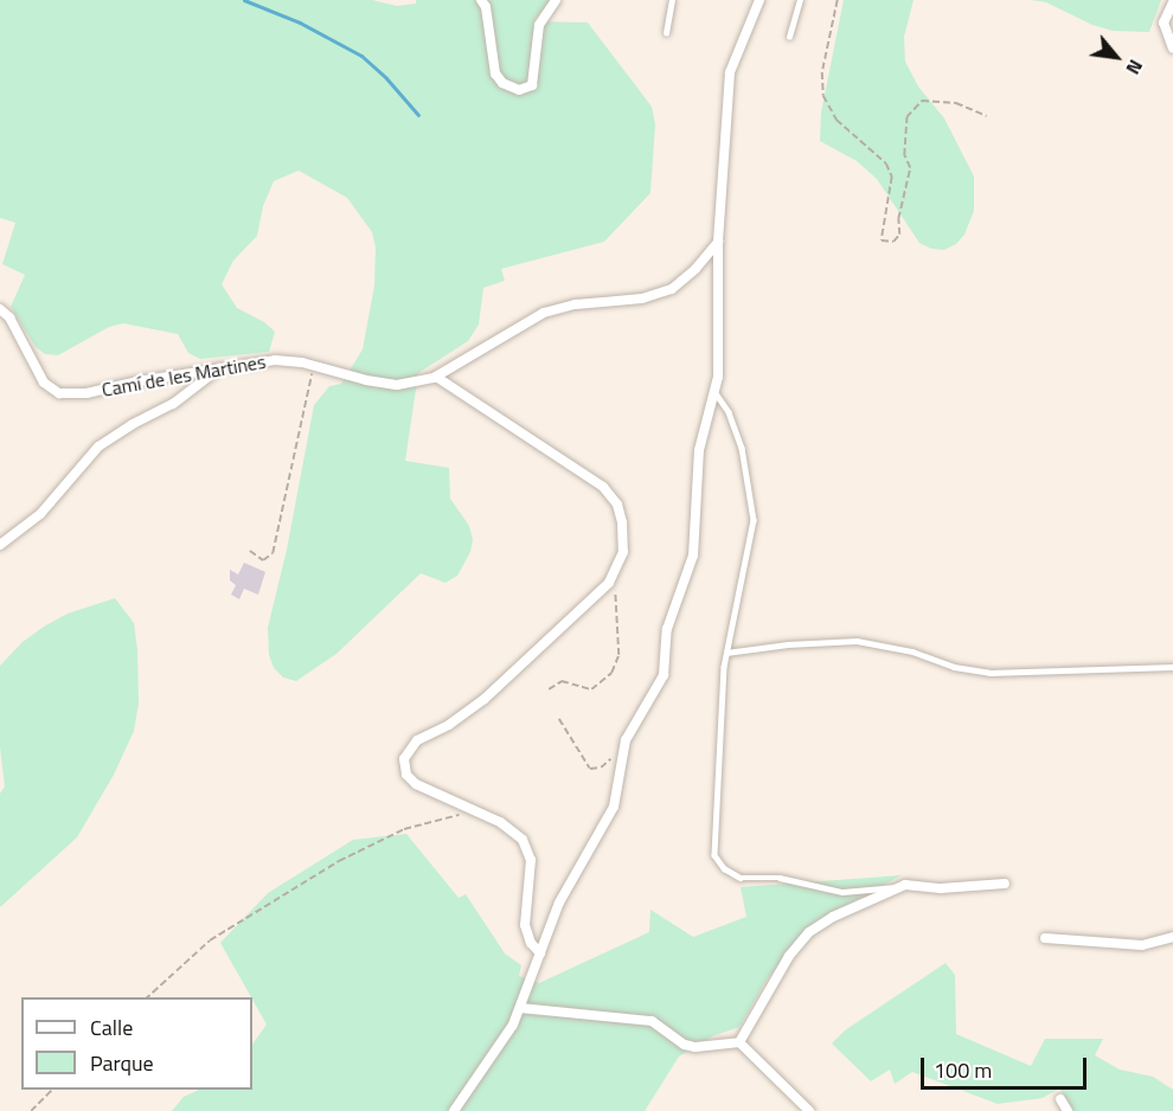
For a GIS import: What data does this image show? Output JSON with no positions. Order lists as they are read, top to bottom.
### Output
{
  "streets": {
    "street": ["Camí de les Martines"]
  },
  "legend": ["Calle", "Parque"],
  "scale_bar": "100 m",
  "north": "bottom right"
}
